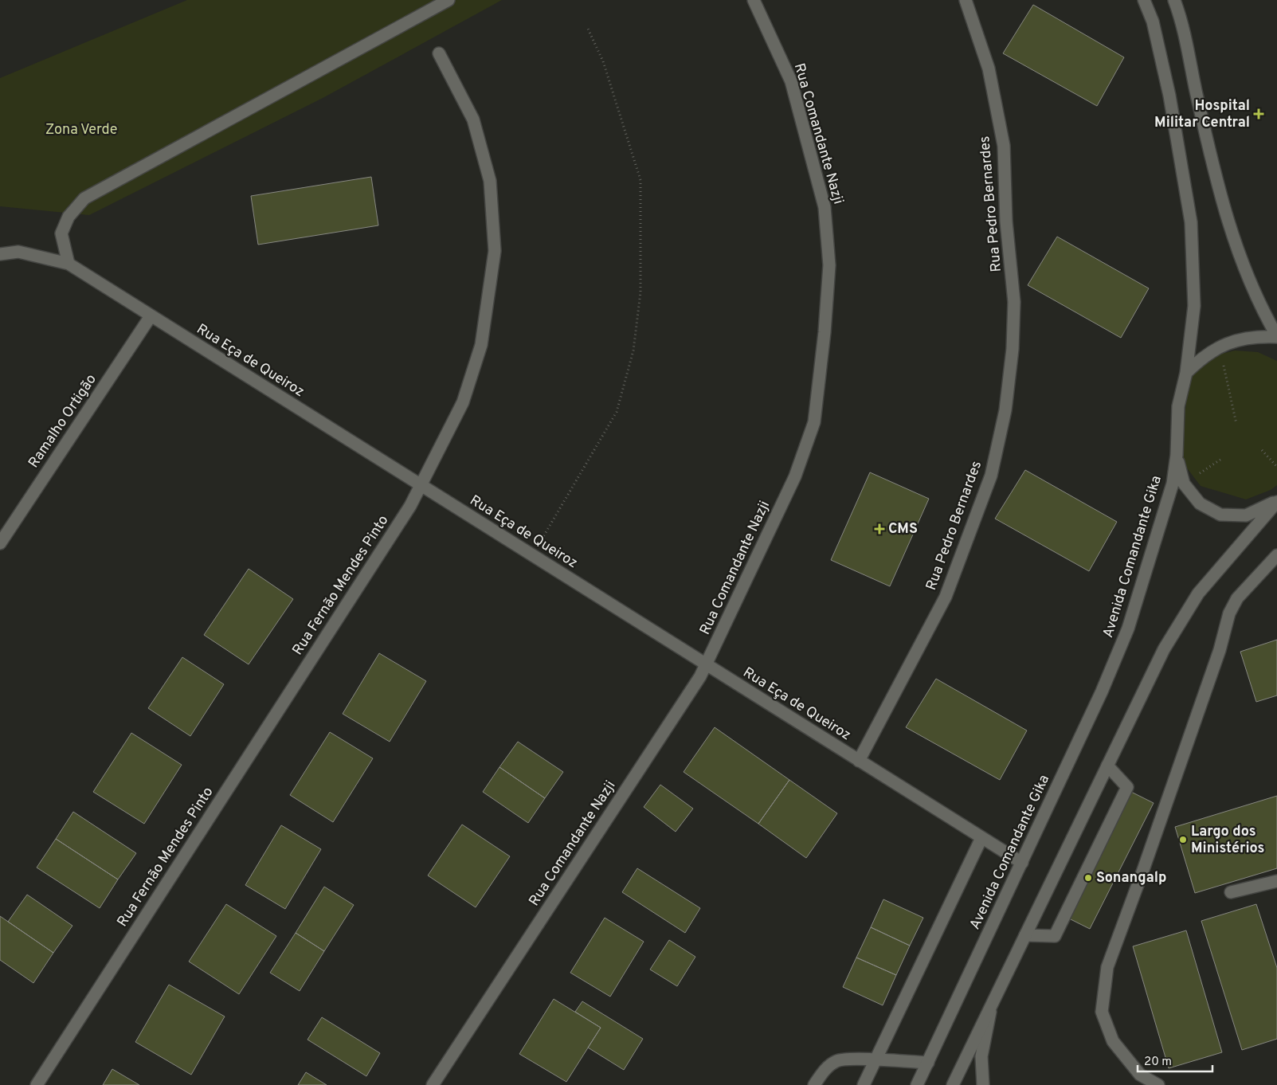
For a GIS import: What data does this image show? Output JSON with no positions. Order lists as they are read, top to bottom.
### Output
{
  "streets": {
    "street": [
      "Rua Comandante Nazji",
      "Rua Pedro Bernardes",
      "Rua Eça de Queiroz",
      "Ramalho Ortigão",
      "Avenida Comandante Gika",
      "Rua Fernão Mendes Pinto"
    ]
  },
  "crossings": [
    ["Rua Comandante Nazji", "Rua Eça de Queiroz"],
    ["Rua Pedro Bernardes", "Rua Eça de Queiroz"],
    ["Rua Eça de Queiroz", "Ramalho Ortigão"],
    ["Rua Eça de Queiroz", "Avenida Comandante Gika"],
    ["Rua Eça de Queiroz", "Rua Fernão Mendes Pinto"]
  ],
  "parks": ["Zona Verde"],
  "places": {
    "health": ["Hospital Militar Central", "CMS"],
    "other": ["Largo dos Ministérios", "Sonangalp"]
  },
  "scale_bar": "20 m"
}
